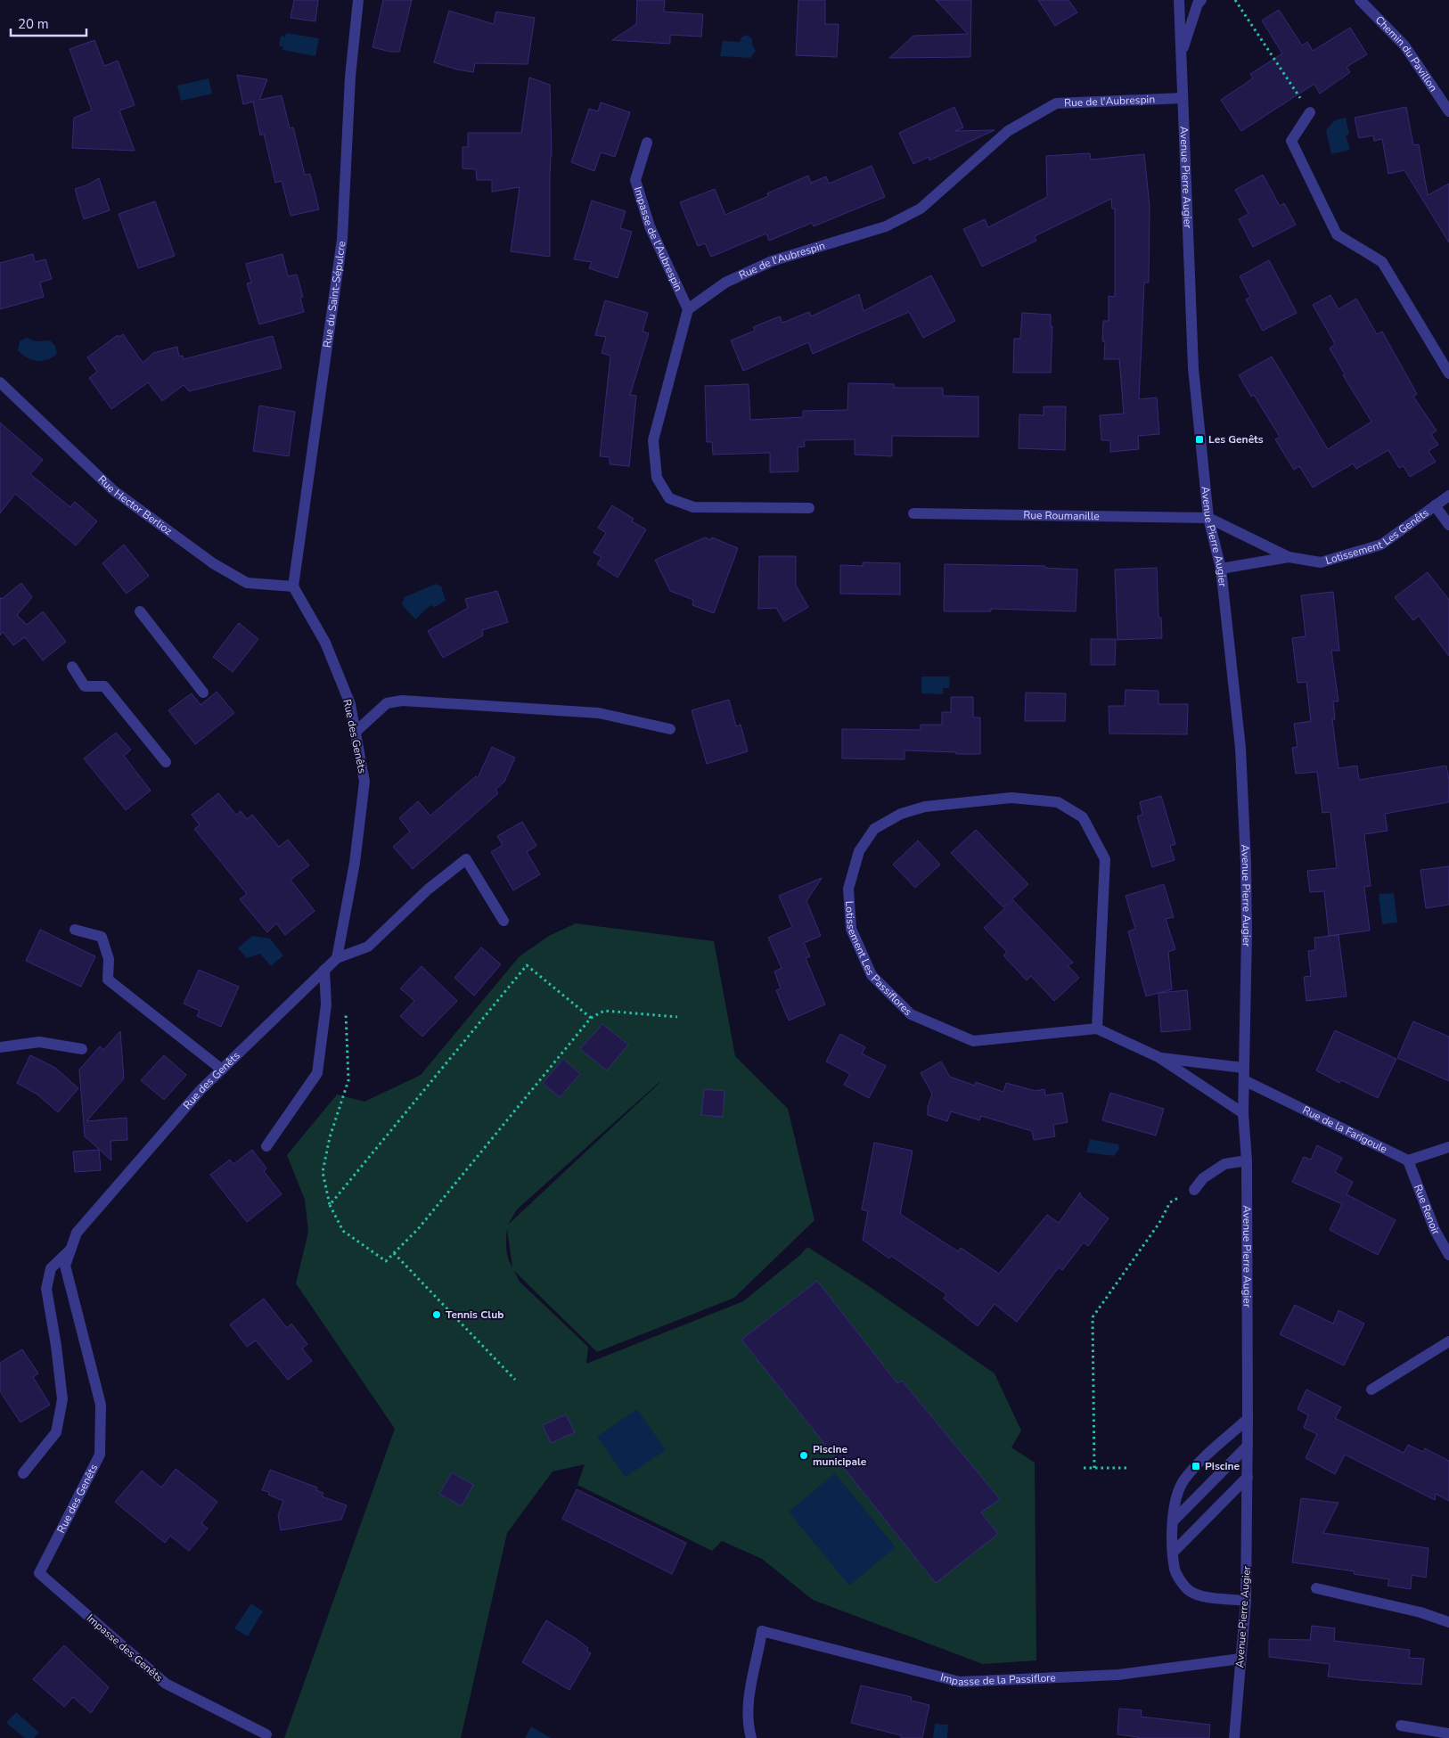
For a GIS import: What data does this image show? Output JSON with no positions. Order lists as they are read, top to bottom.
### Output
{
  "streets": {
    "street": [
      "Chemin du Pavillon",
      "Rue de l'Aubrespin",
      "Avenue Pierre Augier",
      "Impasse de l'Aubrespin",
      "Rue du Saint-Sépulcre",
      "Rue Hector Berlioz",
      "Rue Roumanille",
      "Lotissement Les Genêts",
      "Rue des Genêts",
      "Lotissement Les Passiflores",
      "Rue de la Farigoule",
      "Rue Renoir",
      "Impasse des Genêts",
      "Impasse de la Passiflore"
    ]
  },
  "crossings": [
    ["Rue de l'Aubrespin", "Avenue Pierre Augier"],
    ["Rue de l'Aubrespin", "Impasse de l'Aubrespin"],
    ["Avenue Pierre Augier", "Rue Roumanille"],
    ["Avenue Pierre Augier", "Lotissement Les Genêts"],
    ["Avenue Pierre Augier", "Rue de la Farigoule"],
    ["Avenue Pierre Augier", "Impasse de la Passiflore"],
    ["Rue du Saint-Sépulcre", "Rue Hector Berlioz"],
    ["Rue du Saint-Sépulcre", "Rue des Genêts"],
    ["Rue Hector Berlioz", "Rue des Genêts"],
    ["Rue Roumanille", "Lotissement Les Genêts"],
    ["Rue des Genêts", "Impasse des Genêts"],
    ["Rue de la Farigoule", "Rue Renoir"]
  ],
  "places": {
    "transit": ["Les Genêts", "Piscine"],
    "other": ["Tennis Club", "Piscine municipale"]
  },
  "scale_bar": "20 m"
}
